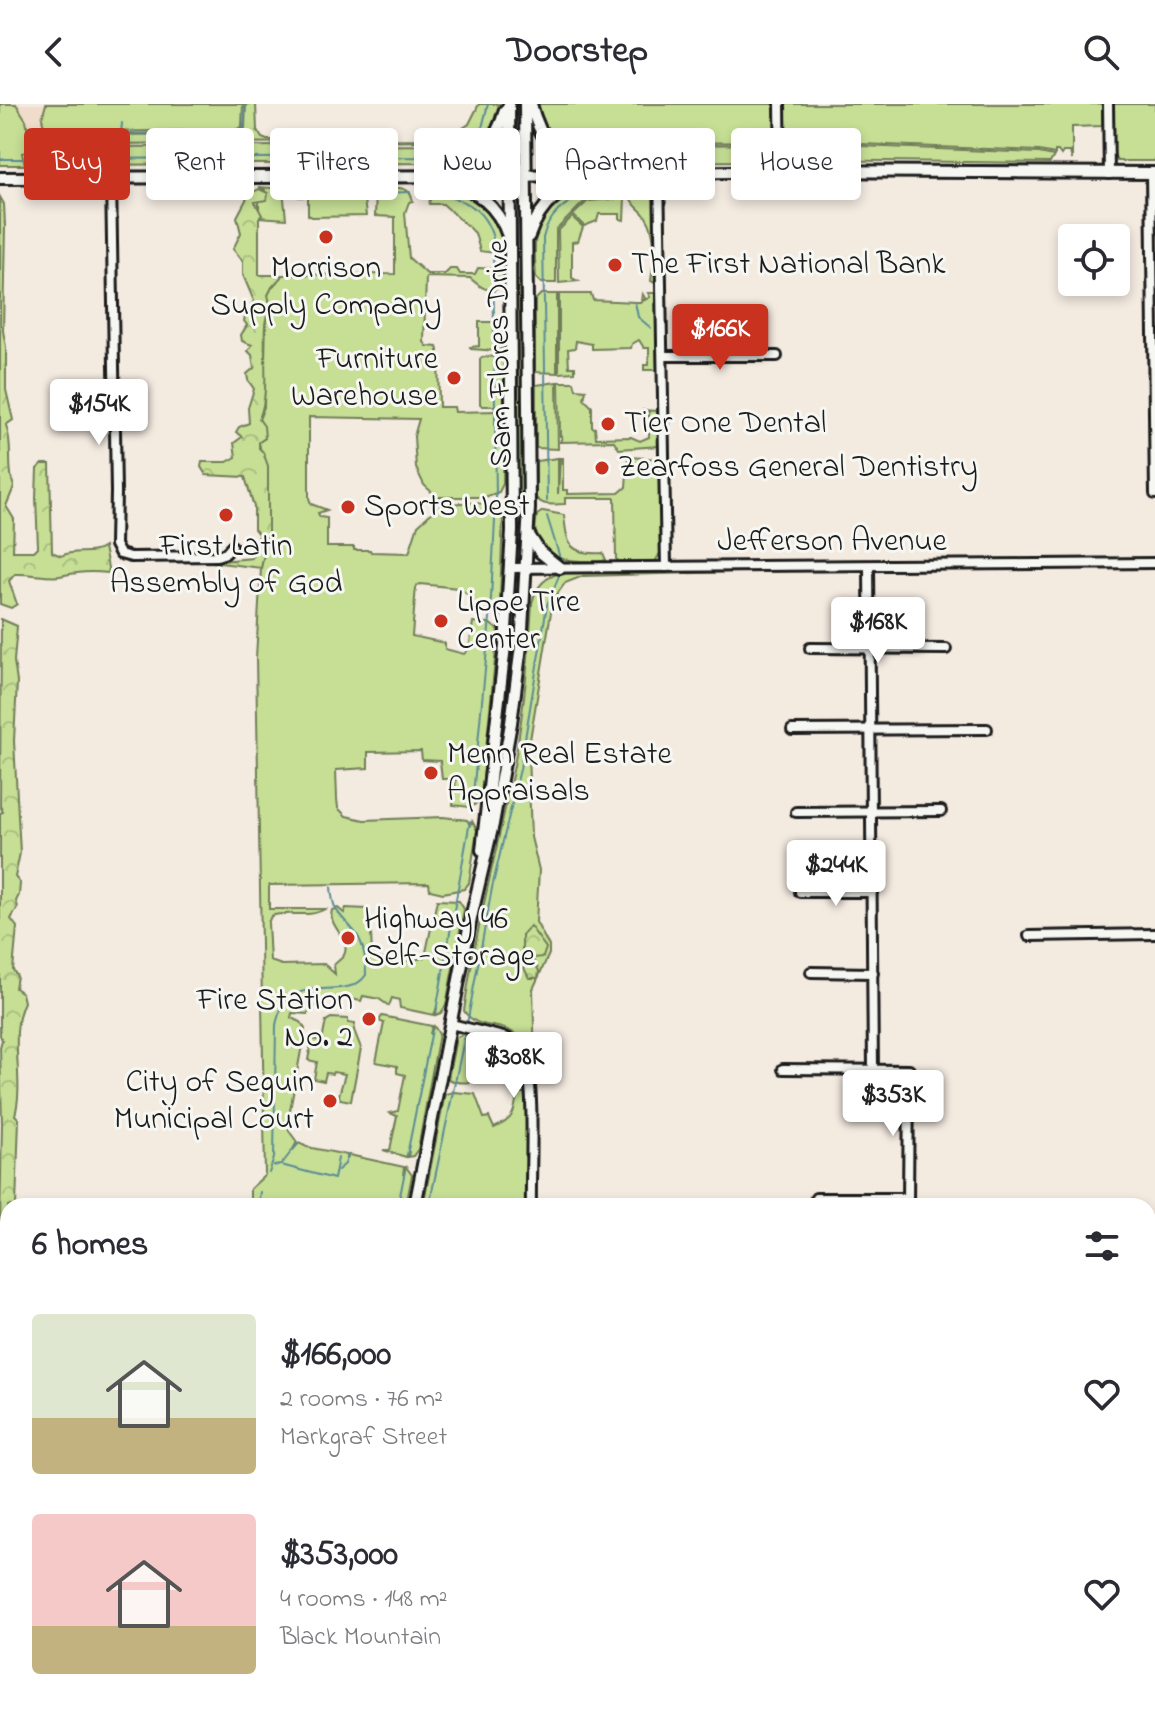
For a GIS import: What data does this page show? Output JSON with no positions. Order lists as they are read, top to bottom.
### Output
{
  "streets": {
    "main road": ["Sam Flores Drive"],
    "street": ["Jefferson Avenue"]
  },
  "crossings": [
    ["Sam Flores Drive", "Jefferson Avenue"]
  ],
  "places": [
    "Morrison Supply Company",
    "The First National Bank",
    "Furniture Warehouse",
    "Tier One Dental",
    "Zearfoss General Dentistry",
    "Sports West",
    "First Latin Assembly of God",
    "Lippe Tire Center",
    "Menn Real Estate Appraisals",
    "Highway 46 Self-Storage",
    "Fire Station No. 2",
    "City of Seguin Municipal Court"
  ],
  "page": {
    "header": "Doorstep",
    "chip": [
      "Buy",
      "Rent",
      "Filters",
      "New",
      "Apartment",
      "House"
    ],
    "price": [
      "$166K",
      "$154K",
      "$168K",
      "$244K",
      "$308K",
      "$353K"
    ],
    "heading": "6 homes",
    "list": [
      {
        "name": "$166,000",
        "note": "2 rooms · 76 m² · Markgraf Street"
      },
      {
        "name": "$353,000",
        "note": "4 rooms · 148 m² · Black Mountain"
      }
    ]
  }
}
